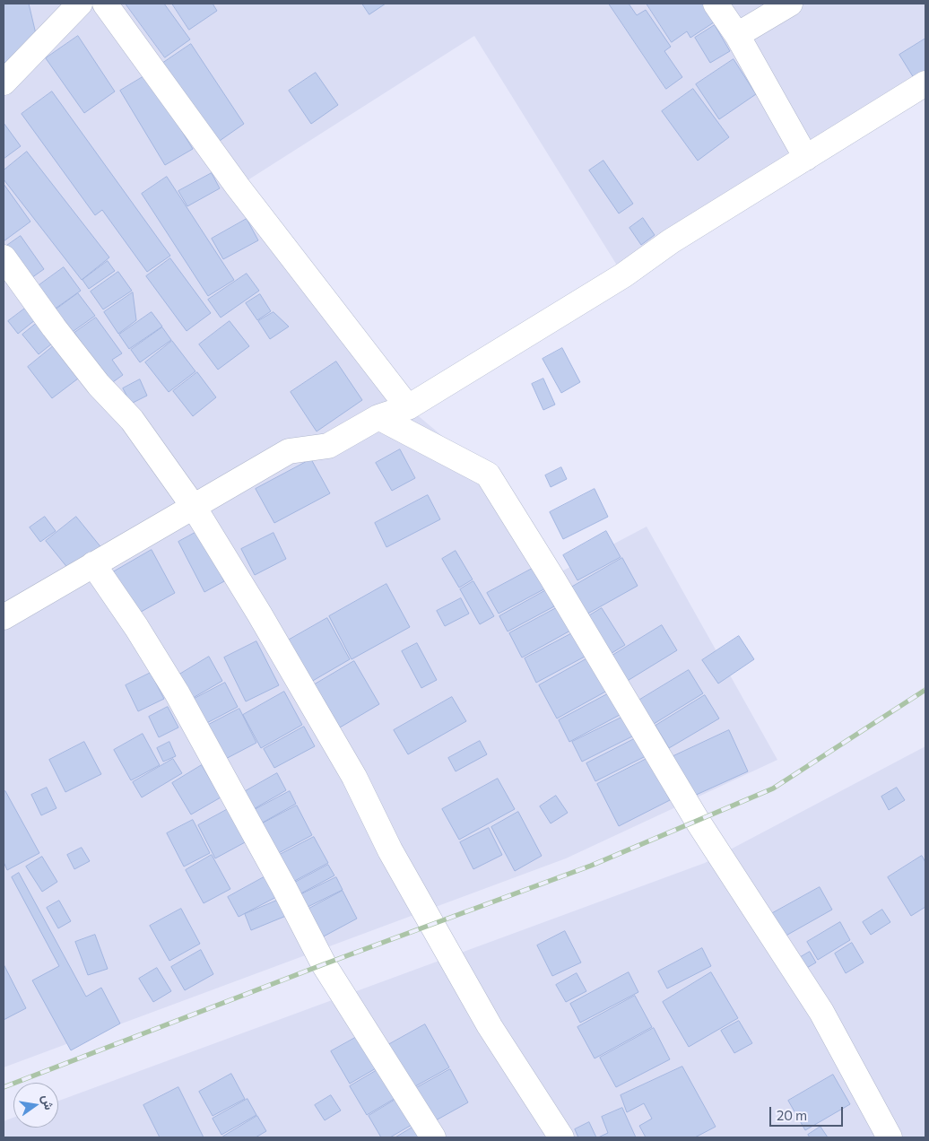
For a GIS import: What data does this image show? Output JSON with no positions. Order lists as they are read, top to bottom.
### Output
{
  "scale_bar": "20 m",
  "north": "right"
}
